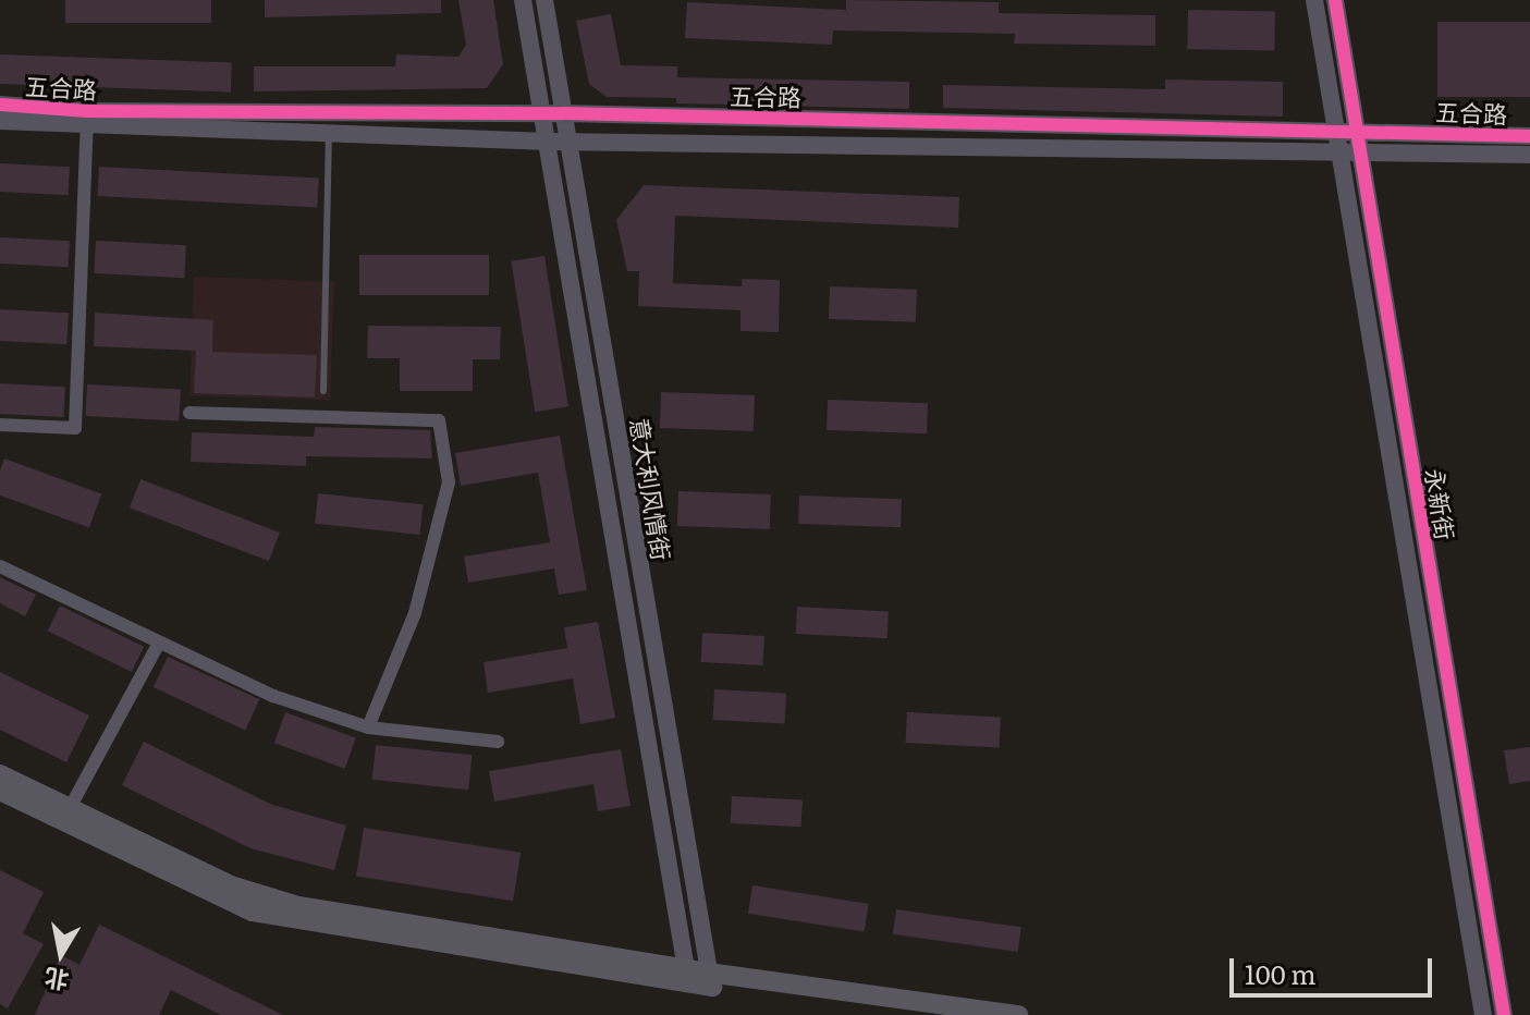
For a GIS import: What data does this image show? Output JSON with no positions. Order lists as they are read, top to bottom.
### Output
{
  "streets": {
    "street": ["五合路", "意大利风情街", "永新街"]
  },
  "crossings": [
    ["五合路", "意大利风情街"],
    ["五合路", "永新街"]
  ],
  "scale_bar": "100 m",
  "north": "bottom"
}
